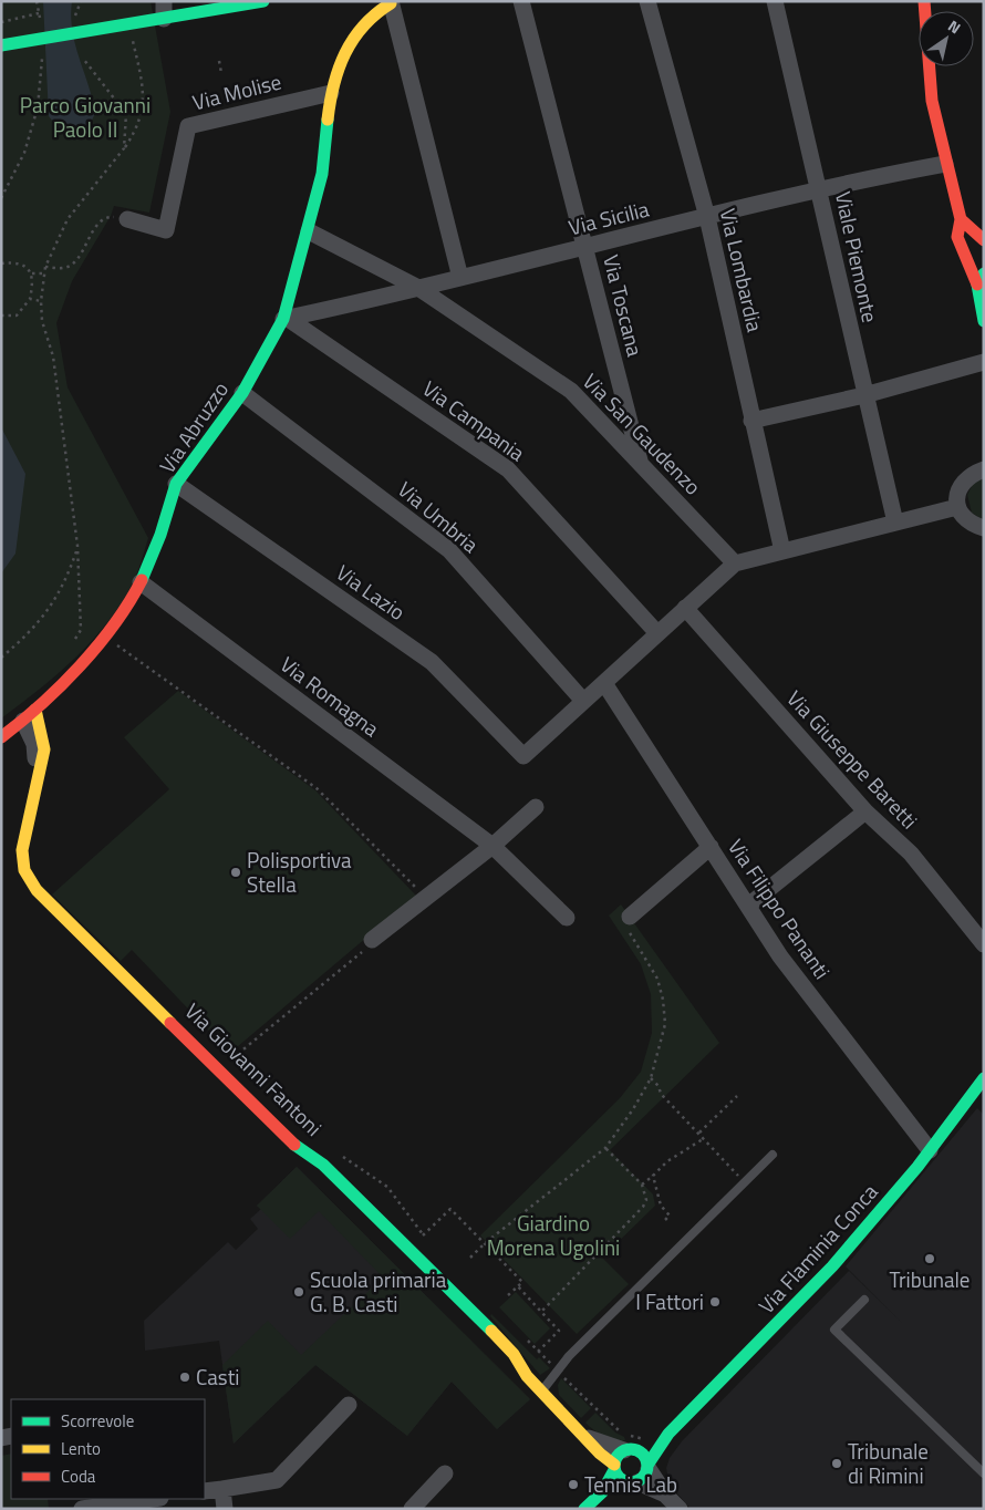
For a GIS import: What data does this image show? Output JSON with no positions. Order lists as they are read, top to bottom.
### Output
{
  "streets": {
    "street": [
      "Via Molise",
      "Via Sicilia",
      "Viale Piemonte",
      "Via Lombardia",
      "Via Toscana",
      "Via Campania",
      "Via Abruzzo",
      "Via San Gaudenzo",
      "Via Umbria",
      "Via Lazio",
      "Via Romagna",
      "Via Giuseppe Baretti",
      "Via Filippo Pananti",
      "Via Giovanni Fantoni",
      "Via Flaminia Conca"
    ]
  },
  "crossings": [
    ["Via Molise", "Via Abruzzo"],
    ["Via Sicilia", "Viale Piemonte"],
    ["Via Sicilia", "Via Lombardia"],
    ["Via Sicilia", "Via Toscana"],
    ["Via Sicilia", "Via Campania"],
    ["Via Sicilia", "Via Abruzzo"],
    ["Via Sicilia", "Via San Gaudenzo"],
    ["Via Toscana", "Via San Gaudenzo"],
    ["Via Campania", "Via Abruzzo"],
    ["Via Abruzzo", "Via San Gaudenzo"],
    ["Via Abruzzo", "Via Umbria"],
    ["Via Abruzzo", "Via Lazio"],
    ["Via Abruzzo", "Via Romagna"],
    ["Via Abruzzo", "Via Giovanni Fantoni"],
    ["Via Umbria", "Via Lazio"],
    ["Via Filippo Pananti", "Via Flaminia Conca"],
    ["Via Giovanni Fantoni", "Via Flaminia Conca"]
  ],
  "parks": ["Parco Giovanni Paolo II", "Giardino Morena Ugolini"],
  "places": [
    "Polisportiva Stella",
    "Tribunale",
    "Scuola primaria G. B. Casti",
    "I Fattori",
    "Casti",
    "Tribunale di Rimini",
    "Tennis Lab"
  ],
  "legend": ["Scorrevole", "Lento", "Coda"],
  "north": "top right"
}
